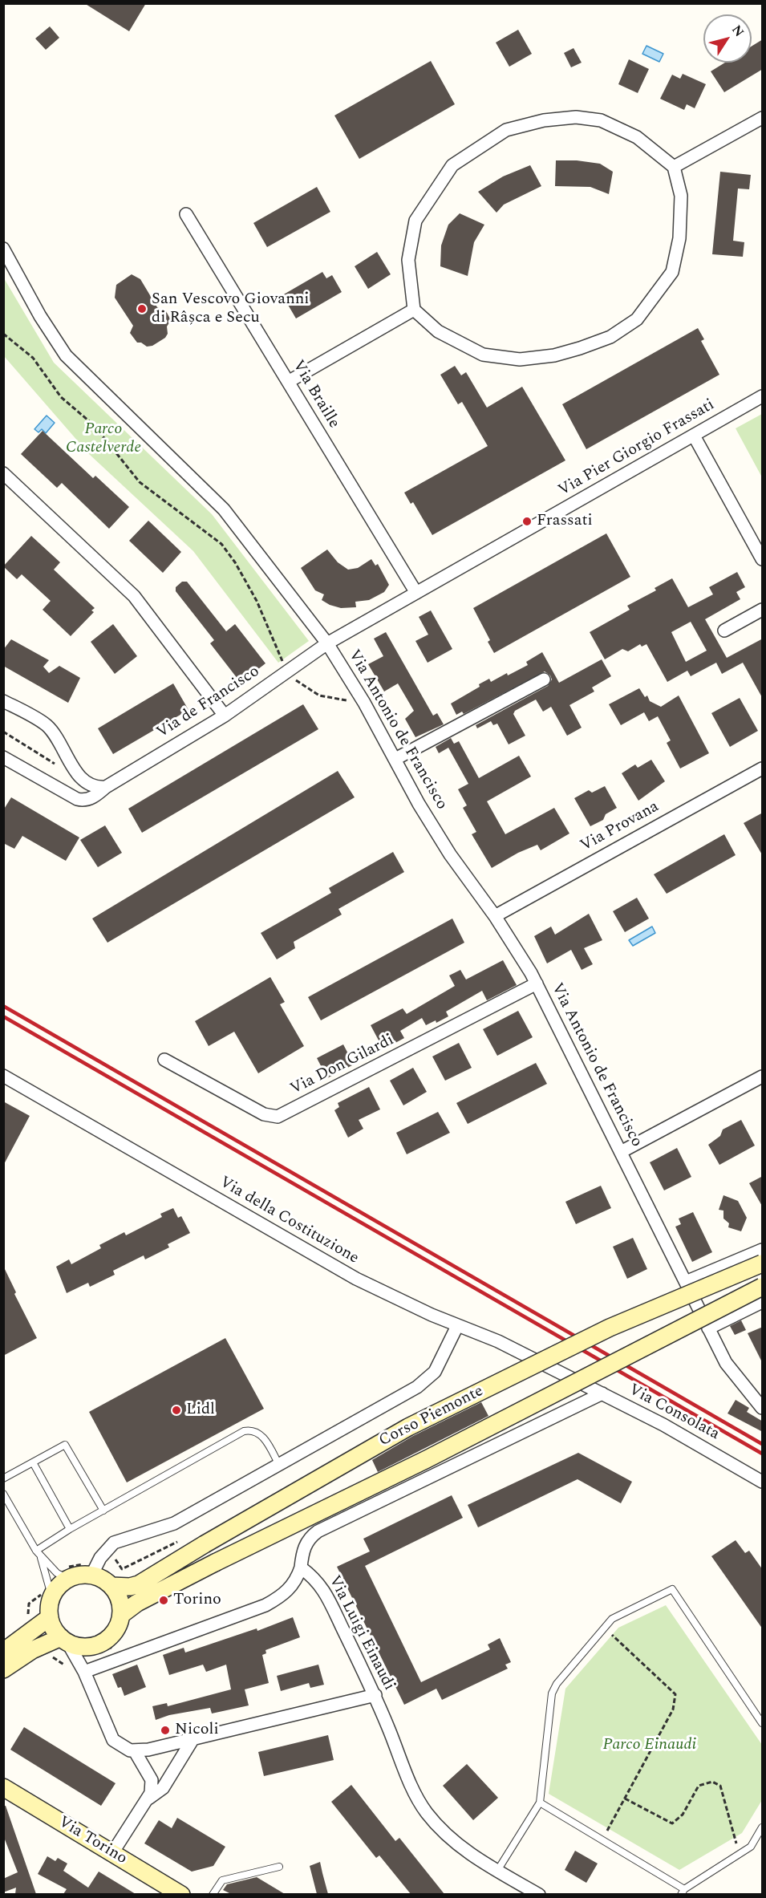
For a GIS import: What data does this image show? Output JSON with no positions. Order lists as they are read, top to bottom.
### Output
{
  "streets": {
    "main road": ["Corso Piemonte", "Via Torino"],
    "street": [
      "Via Braille",
      "Via Pier Giorgio Frassati",
      "Via de Francisco",
      "Via Antonio de Francisco",
      "Via Provana",
      "Via Don Gilardi",
      "Via della Costituzione",
      "Via Consolata",
      "Via Luigi Einaudi"
    ]
  },
  "crossings": [
    ["Via Braille", "Via Pier Giorgio Frassati"],
    ["Via Pier Giorgio Frassati", "Via de Francisco"],
    ["Via Pier Giorgio Frassati", "Via Antonio de Francisco"],
    ["Via de Francisco", "Via Antonio de Francisco"],
    ["Via Antonio de Francisco", "Via Provana"],
    ["Via Antonio de Francisco", "Via Don Gilardi"],
    ["Via della Costituzione", "Via Consolata"]
  ],
  "parks": ["Parco Castelverde", "Parco Einaudi"],
  "places": [
    "San Vescovo Giovanni di Râșca e Secu",
    "Frassati",
    "Lidl",
    "Torino",
    "Nicoli"
  ],
  "north": "top right"
}
